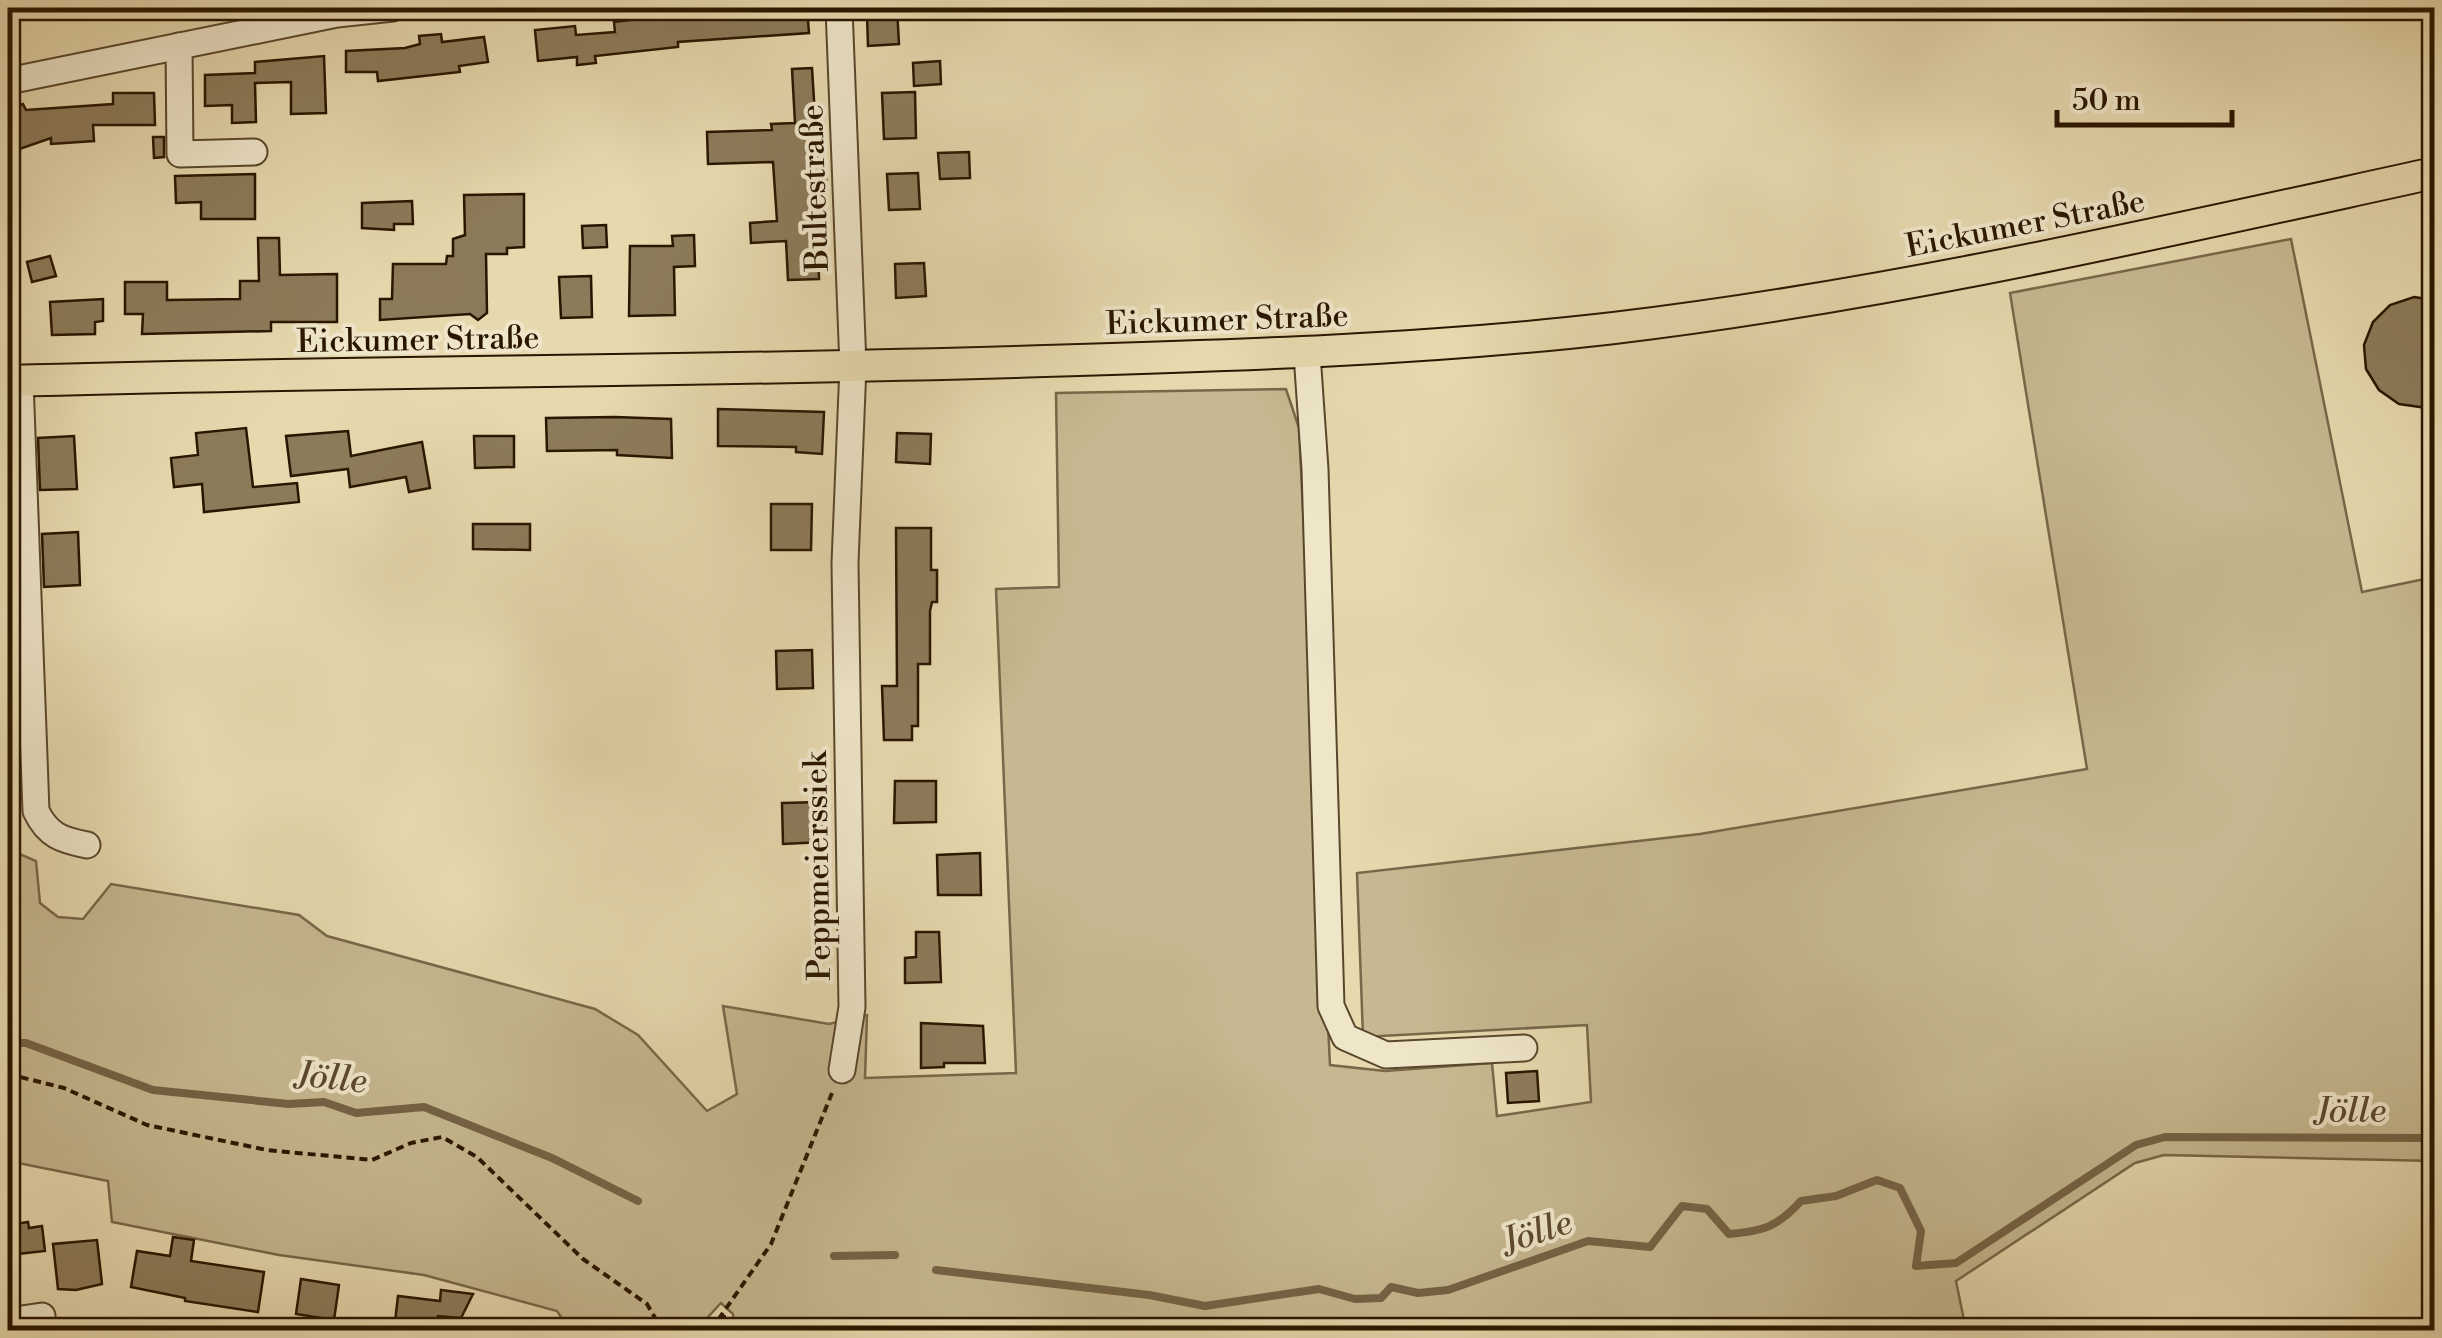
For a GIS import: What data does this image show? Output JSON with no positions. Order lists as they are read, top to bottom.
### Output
{
  "streets": {
    "main road": ["Eickumer Straße"],
    "street": ["Bultestraße", "Peppmeierssiek"]
  },
  "crossings": [
    ["Bultestraße", "Eickumer Straße"],
    ["Bultestraße", "Peppmeierssiek"],
    ["Eickumer Straße", "Peppmeierssiek"]
  ],
  "water": ["Jölle"],
  "scale_bar": "50 m"
}
